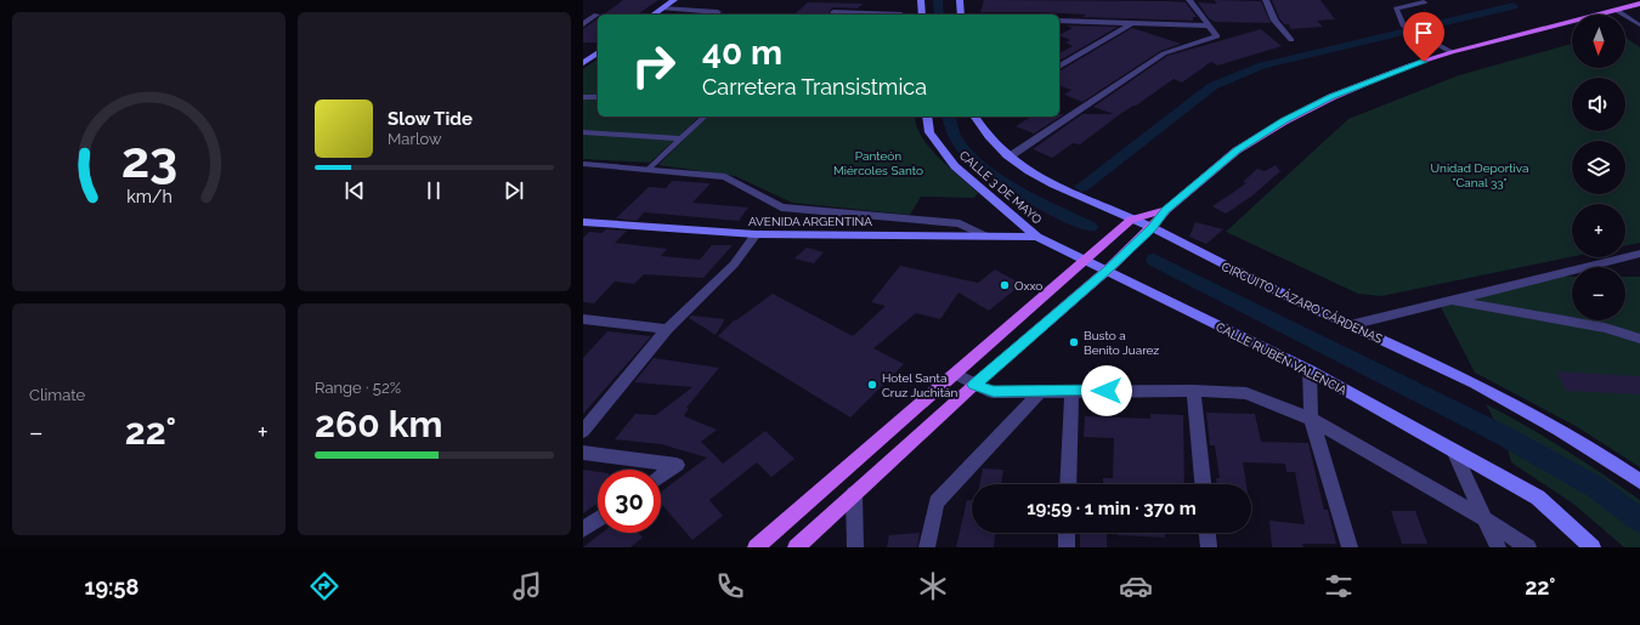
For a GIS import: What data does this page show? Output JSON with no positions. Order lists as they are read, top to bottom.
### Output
{
  "streets": {
    "street": [
      "CALLE 3 DE MAYO",
      "AVENIDA ARGENTINA",
      "CIRCUITO LÁZARO CÁRDENAS",
      "CALLE RUBÉN VALENCIA"
    ]
  },
  "crossings": [
    ["CALLE 3 DE MAYO", "AVENIDA ARGENTINA"],
    ["CALLE 3 DE MAYO", "CALLE RUBÉN VALENCIA"]
  ],
  "parks": ["Panteón Miércoles Santo", "Unidad Deportiva \"Canal 33\""],
  "places": ["Oxxo", "Busto a Benito Juarez", "Hotel Santa Cruz Juchitán"],
  "north": "bottom",
  "page": {
    "map_buttons": ["+", "−"],
    "turn": ["40 m", "Carretera Transistmica"],
    "song": ["Slow Tide", "Marlow"],
    "tile": [
      "Climate",
      ["Range · 52%", "260 km"]
    ],
    "heat": ["−", "22°", "+"],
    "limit": "30",
    "trip": "19:59 · 1 min · 370 m",
    "tabs": ["19:58", "22°"],
    "gauge": ["23", "km/h"]
  }
}
